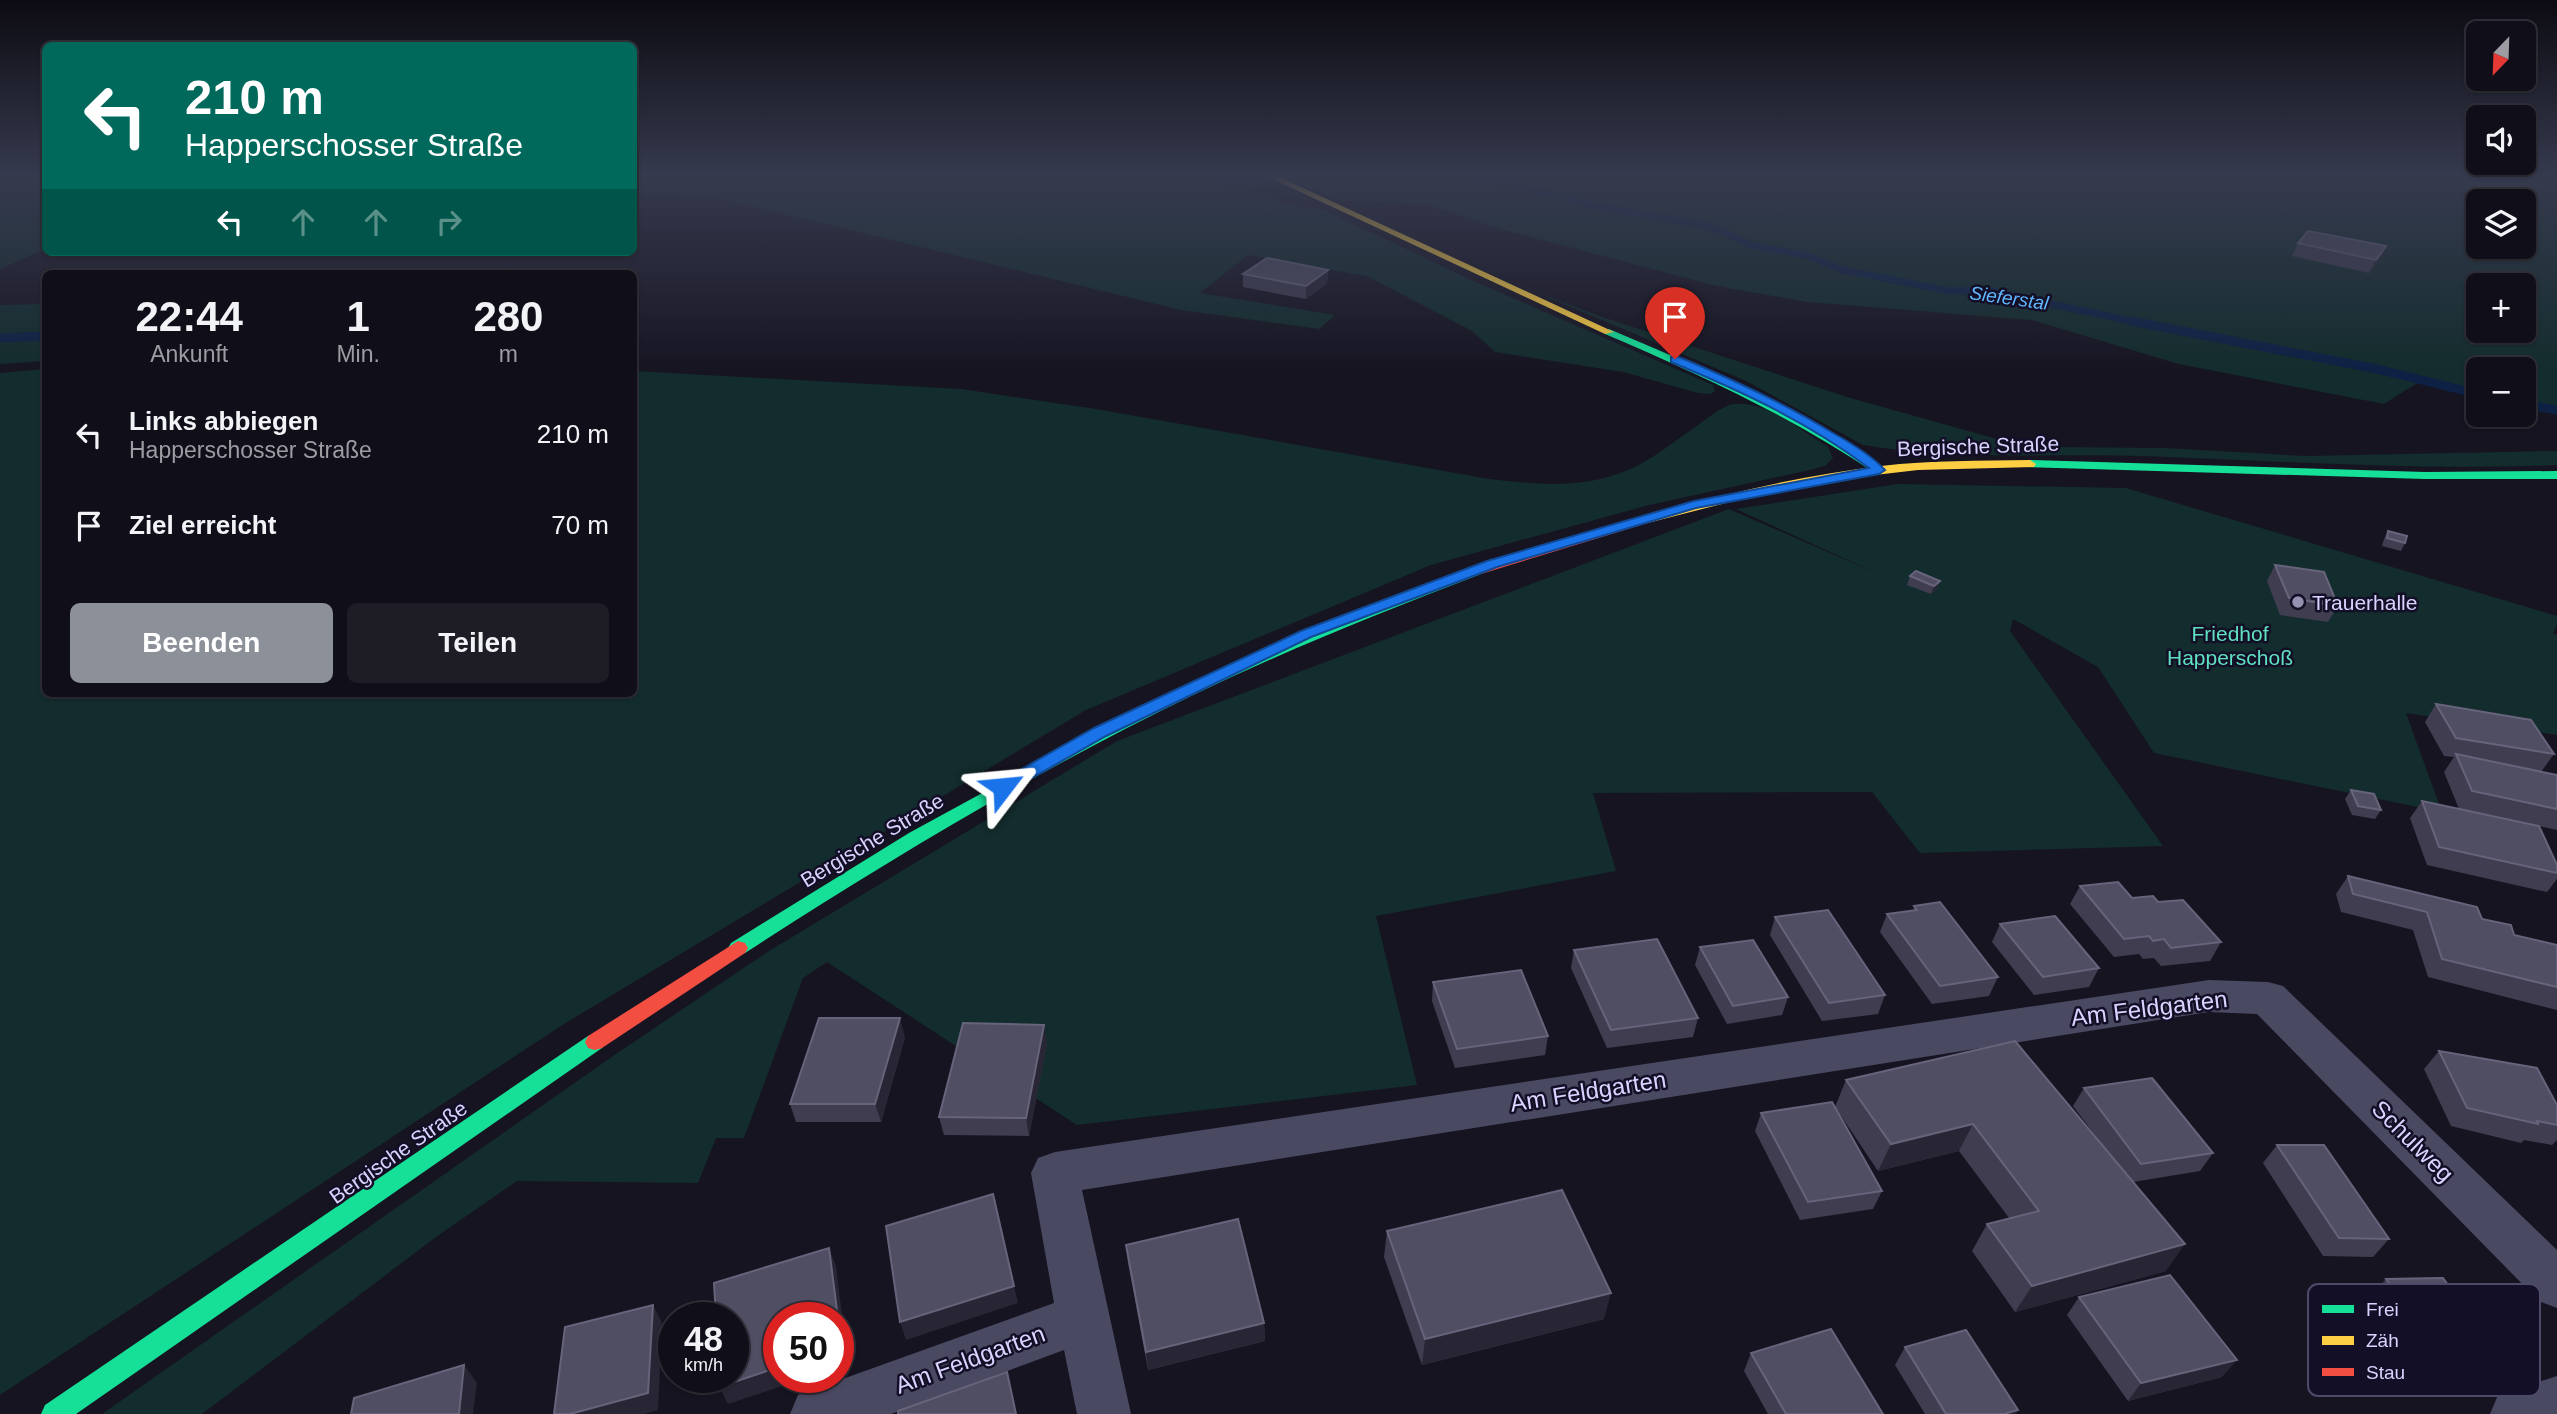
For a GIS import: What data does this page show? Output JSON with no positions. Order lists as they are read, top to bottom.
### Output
{
  "streets": {
    "main road": ["Bergische Straße"],
    "street": ["Am Feldgarten", "Schulweg"]
  },
  "crossings": [
    ["Am Feldgarten", "Schulweg"]
  ],
  "water": ["Sieferstal"],
  "parks": ["Friedhof Happerschoß"],
  "places": ["Trauerhalle"],
  "legend": ["Frei", "Zäh", "Stau"],
  "north": "bottom left",
  "page": {
    "map_buttons": ["+", "−"],
    "turn": ["210 m", "Happerschosser Straße"],
    "eta": [
      "22:44",
      "Ankunft",
      "1",
      "Min.",
      "280",
      "m"
    ],
    "list": [
      {
        "name": "Links abbiegen",
        "note": "Happerschosser Straße",
        "value": "210 m"
      },
      {
        "name": "Ziel erreicht",
        "value": "70 m"
      }
    ],
    "buttons": ["Beenden", "Teilen"],
    "speed": "48 km/h",
    "limit": "50"
  }
}
